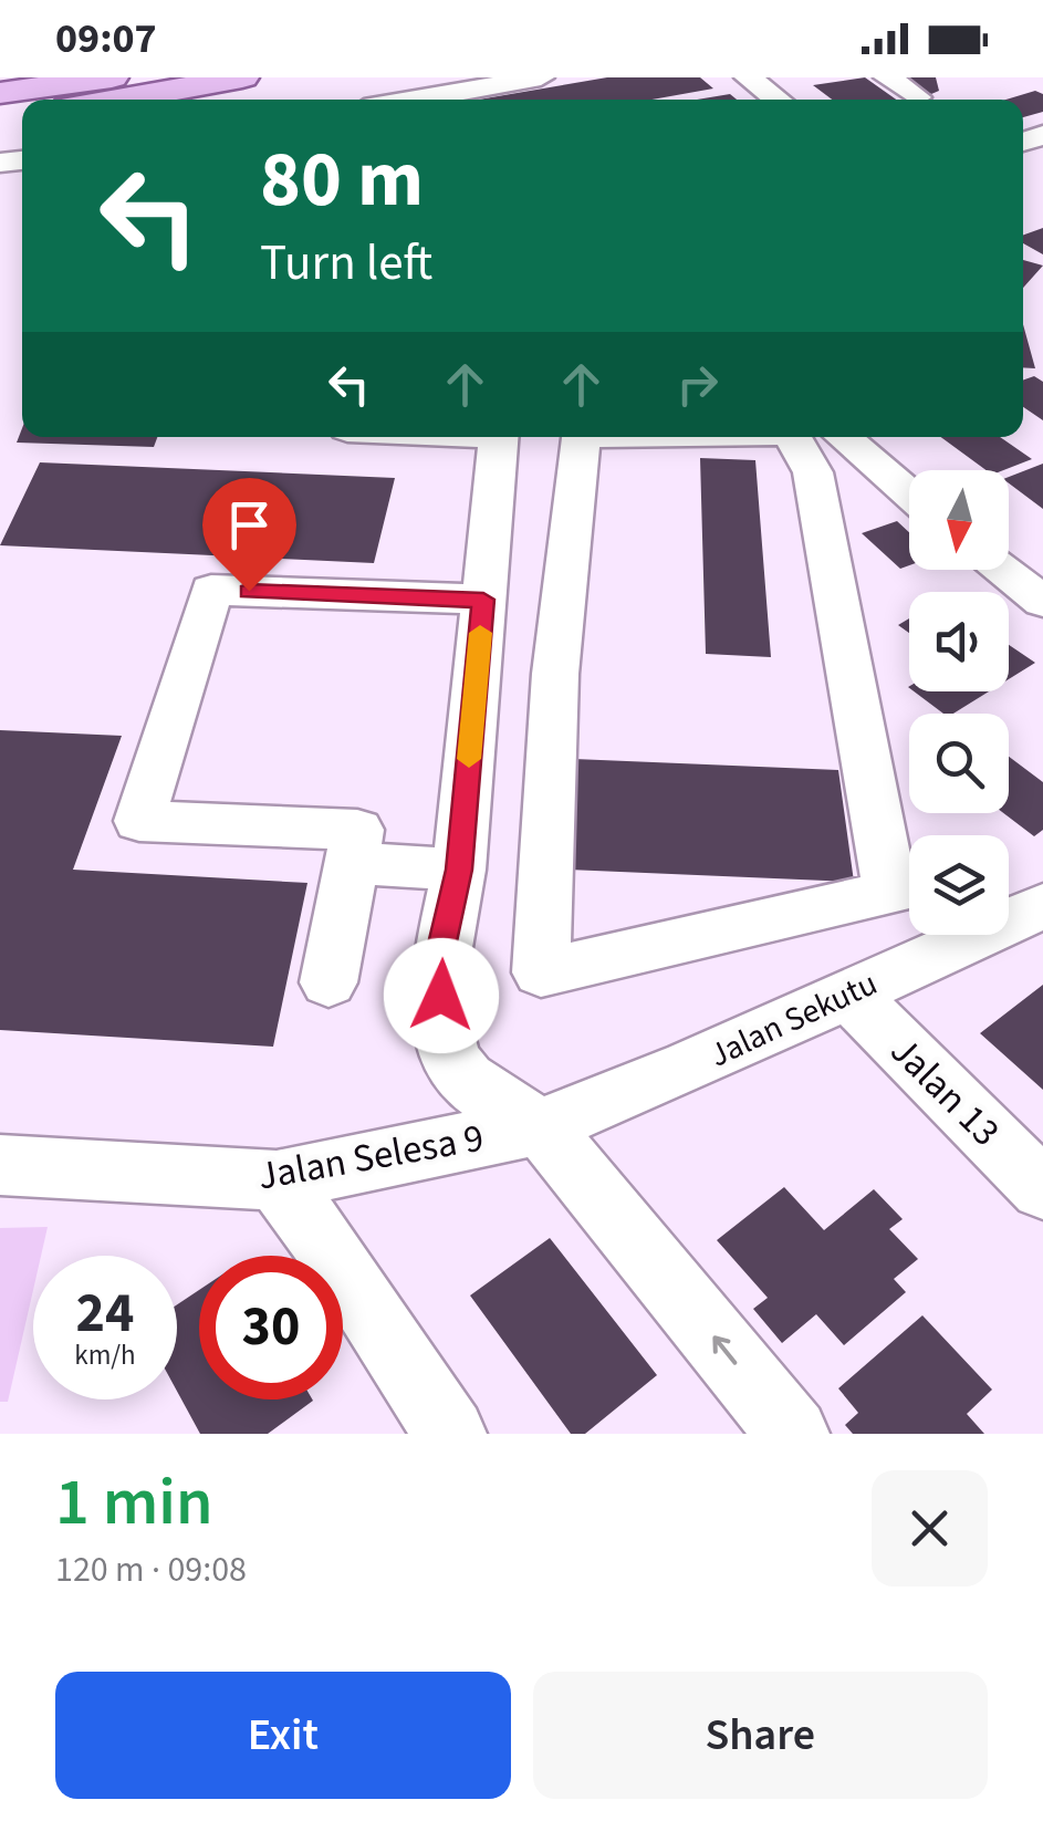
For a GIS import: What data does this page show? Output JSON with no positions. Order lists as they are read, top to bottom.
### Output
{
  "streets": {
    "street": ["Jalan Sekutu", "Jalan 13", "Jalan Selesa 9"]
  },
  "crossings": [
    ["Jalan Sekutu", "Jalan 13"],
    ["Jalan Sekutu", "Jalan Selesa 9"]
  ],
  "north": "bottom",
  "page": {
    "status": "09:07",
    "turn": ["80 m", "Turn left"],
    "speed": "24 km/h",
    "limit": "30",
    "heading": ["1 min", "120 m · 09:08"],
    "buttons": ["Exit", "Share"]
  }
}
